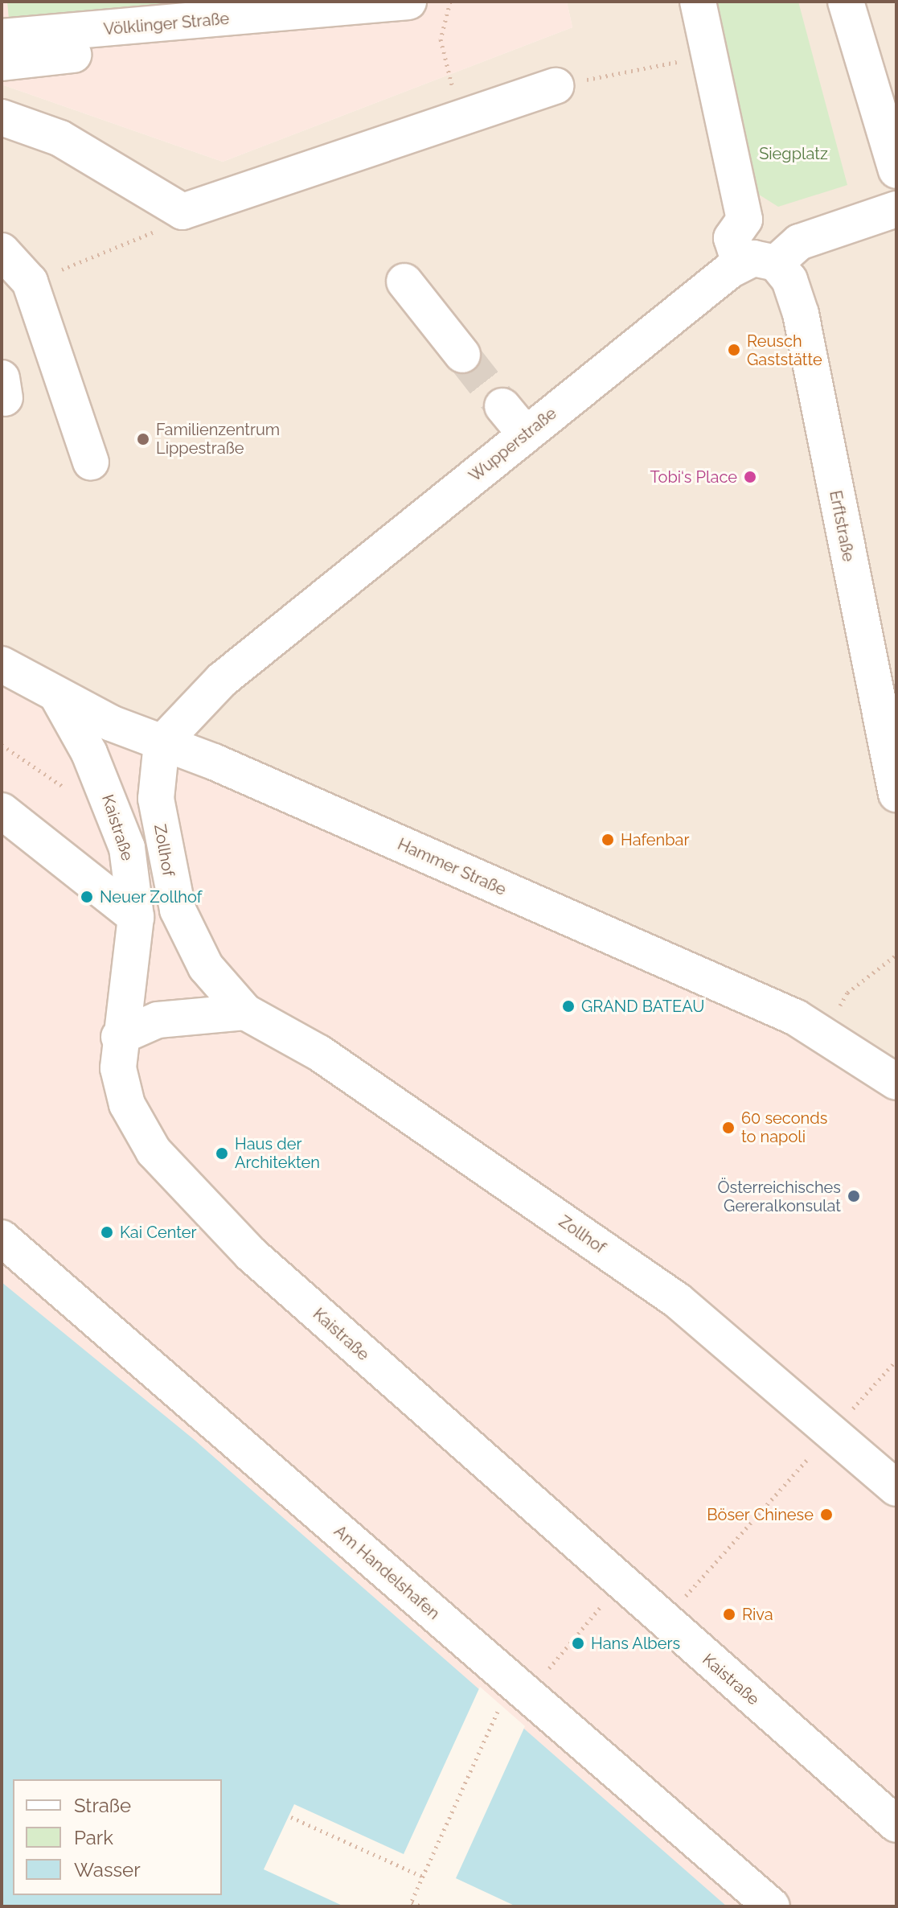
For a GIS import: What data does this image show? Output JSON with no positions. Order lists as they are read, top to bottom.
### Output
{
  "streets": {
    "street": [
      "Völklinger Straße",
      "Wupperstraße",
      "Erftstraße",
      "Kaistraße",
      "Zollhof",
      "Hammer Straße",
      "Am Handelshafen"
    ]
  },
  "crossings": [
    ["Wupperstraße", "Zollhof"],
    ["Wupperstraße", "Hammer Straße"],
    ["Kaistraße", "Hammer Straße"],
    ["Zollhof", "Hammer Straße"]
  ],
  "parks": ["Siegplatz"],
  "places": [
    "Reusch Gaststätte",
    "Familienzentrum Lippestraße",
    "Tobi‘s Place",
    "Hafenbar",
    "Neuer Zollhof",
    "GRAND BATEAU",
    "60 seconds to napoli",
    "Haus der Architekten",
    "Österreichisches Gereralkonsulat",
    "Kai Center",
    "Böser Chinese",
    "Riva",
    "Hans Albers"
  ],
  "legend": ["Straße", "Park", "Wasser"]
}
